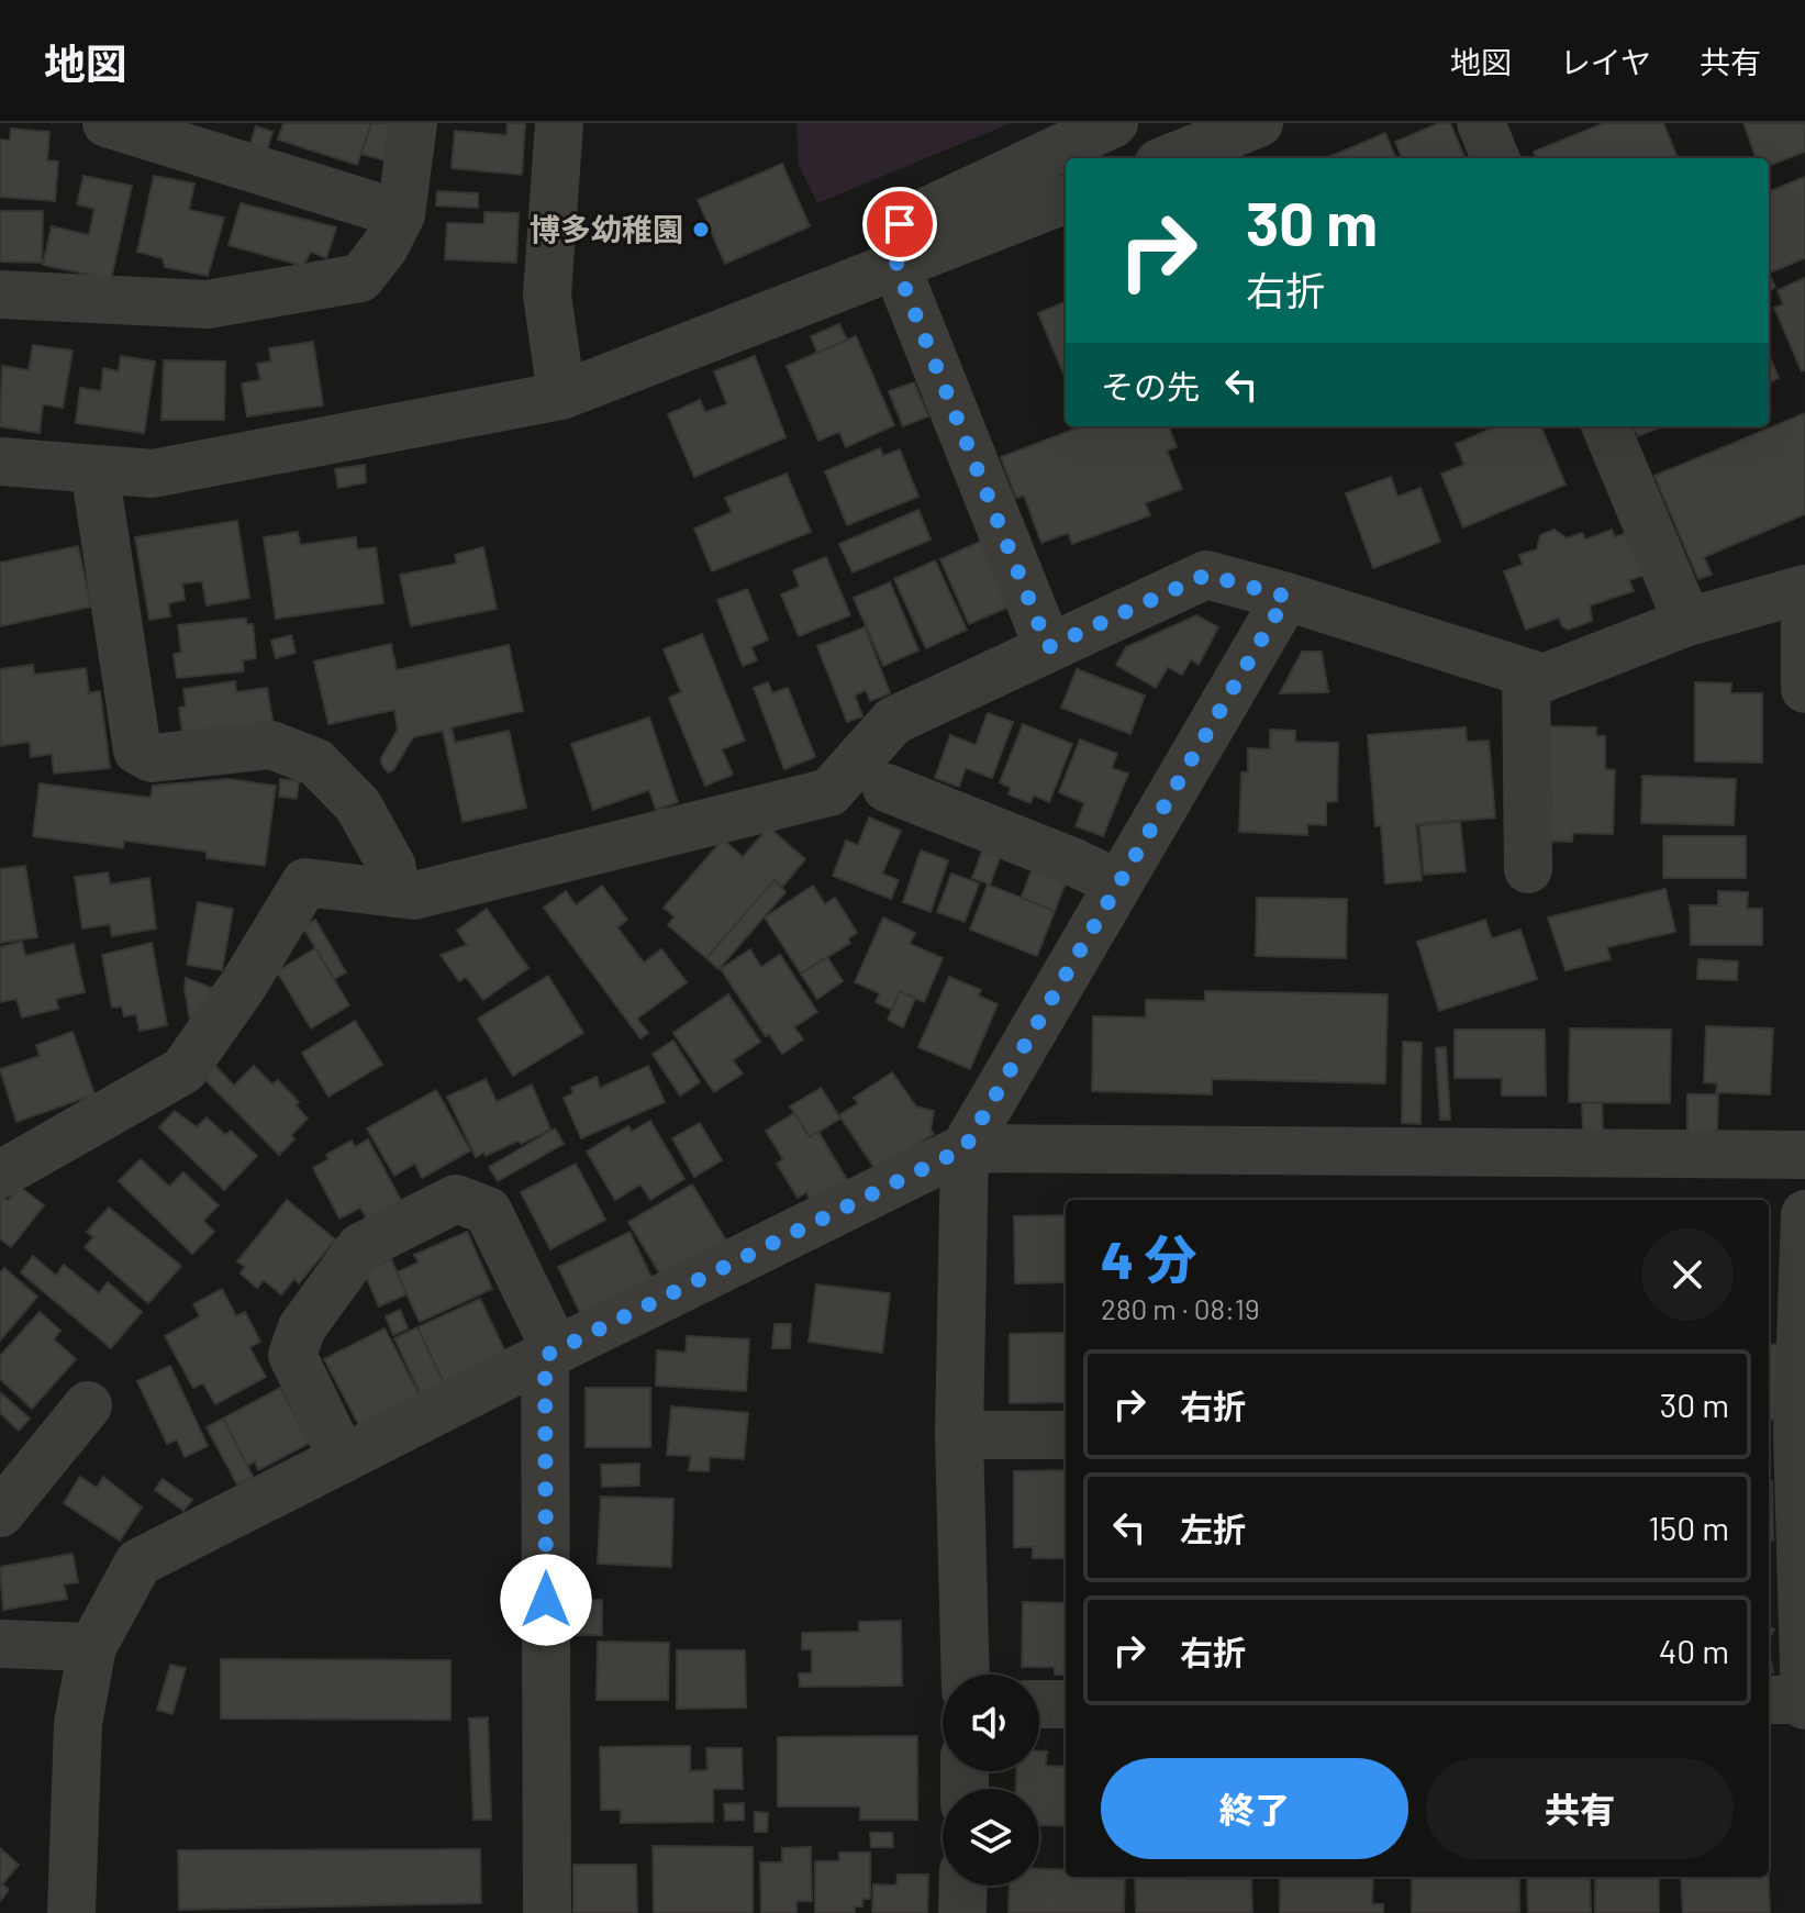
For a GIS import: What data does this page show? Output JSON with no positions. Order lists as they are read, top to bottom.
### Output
{
  "places": ["博多幼稚園"],
  "page": {
    "header": "地図",
    "nav": ["地図", "レイヤ", "共有"],
    "turn": ["30 m", "右折"],
    "then": "その先",
    "heading": ["4 分", "280 m · 08:19"],
    "list": [
      {
        "name": "右折",
        "value": "30 m"
      },
      {
        "name": "左折",
        "value": "150 m"
      },
      {
        "name": "右折",
        "value": "40 m"
      }
    ],
    "buttons": ["終了", "共有"]
  }
}
